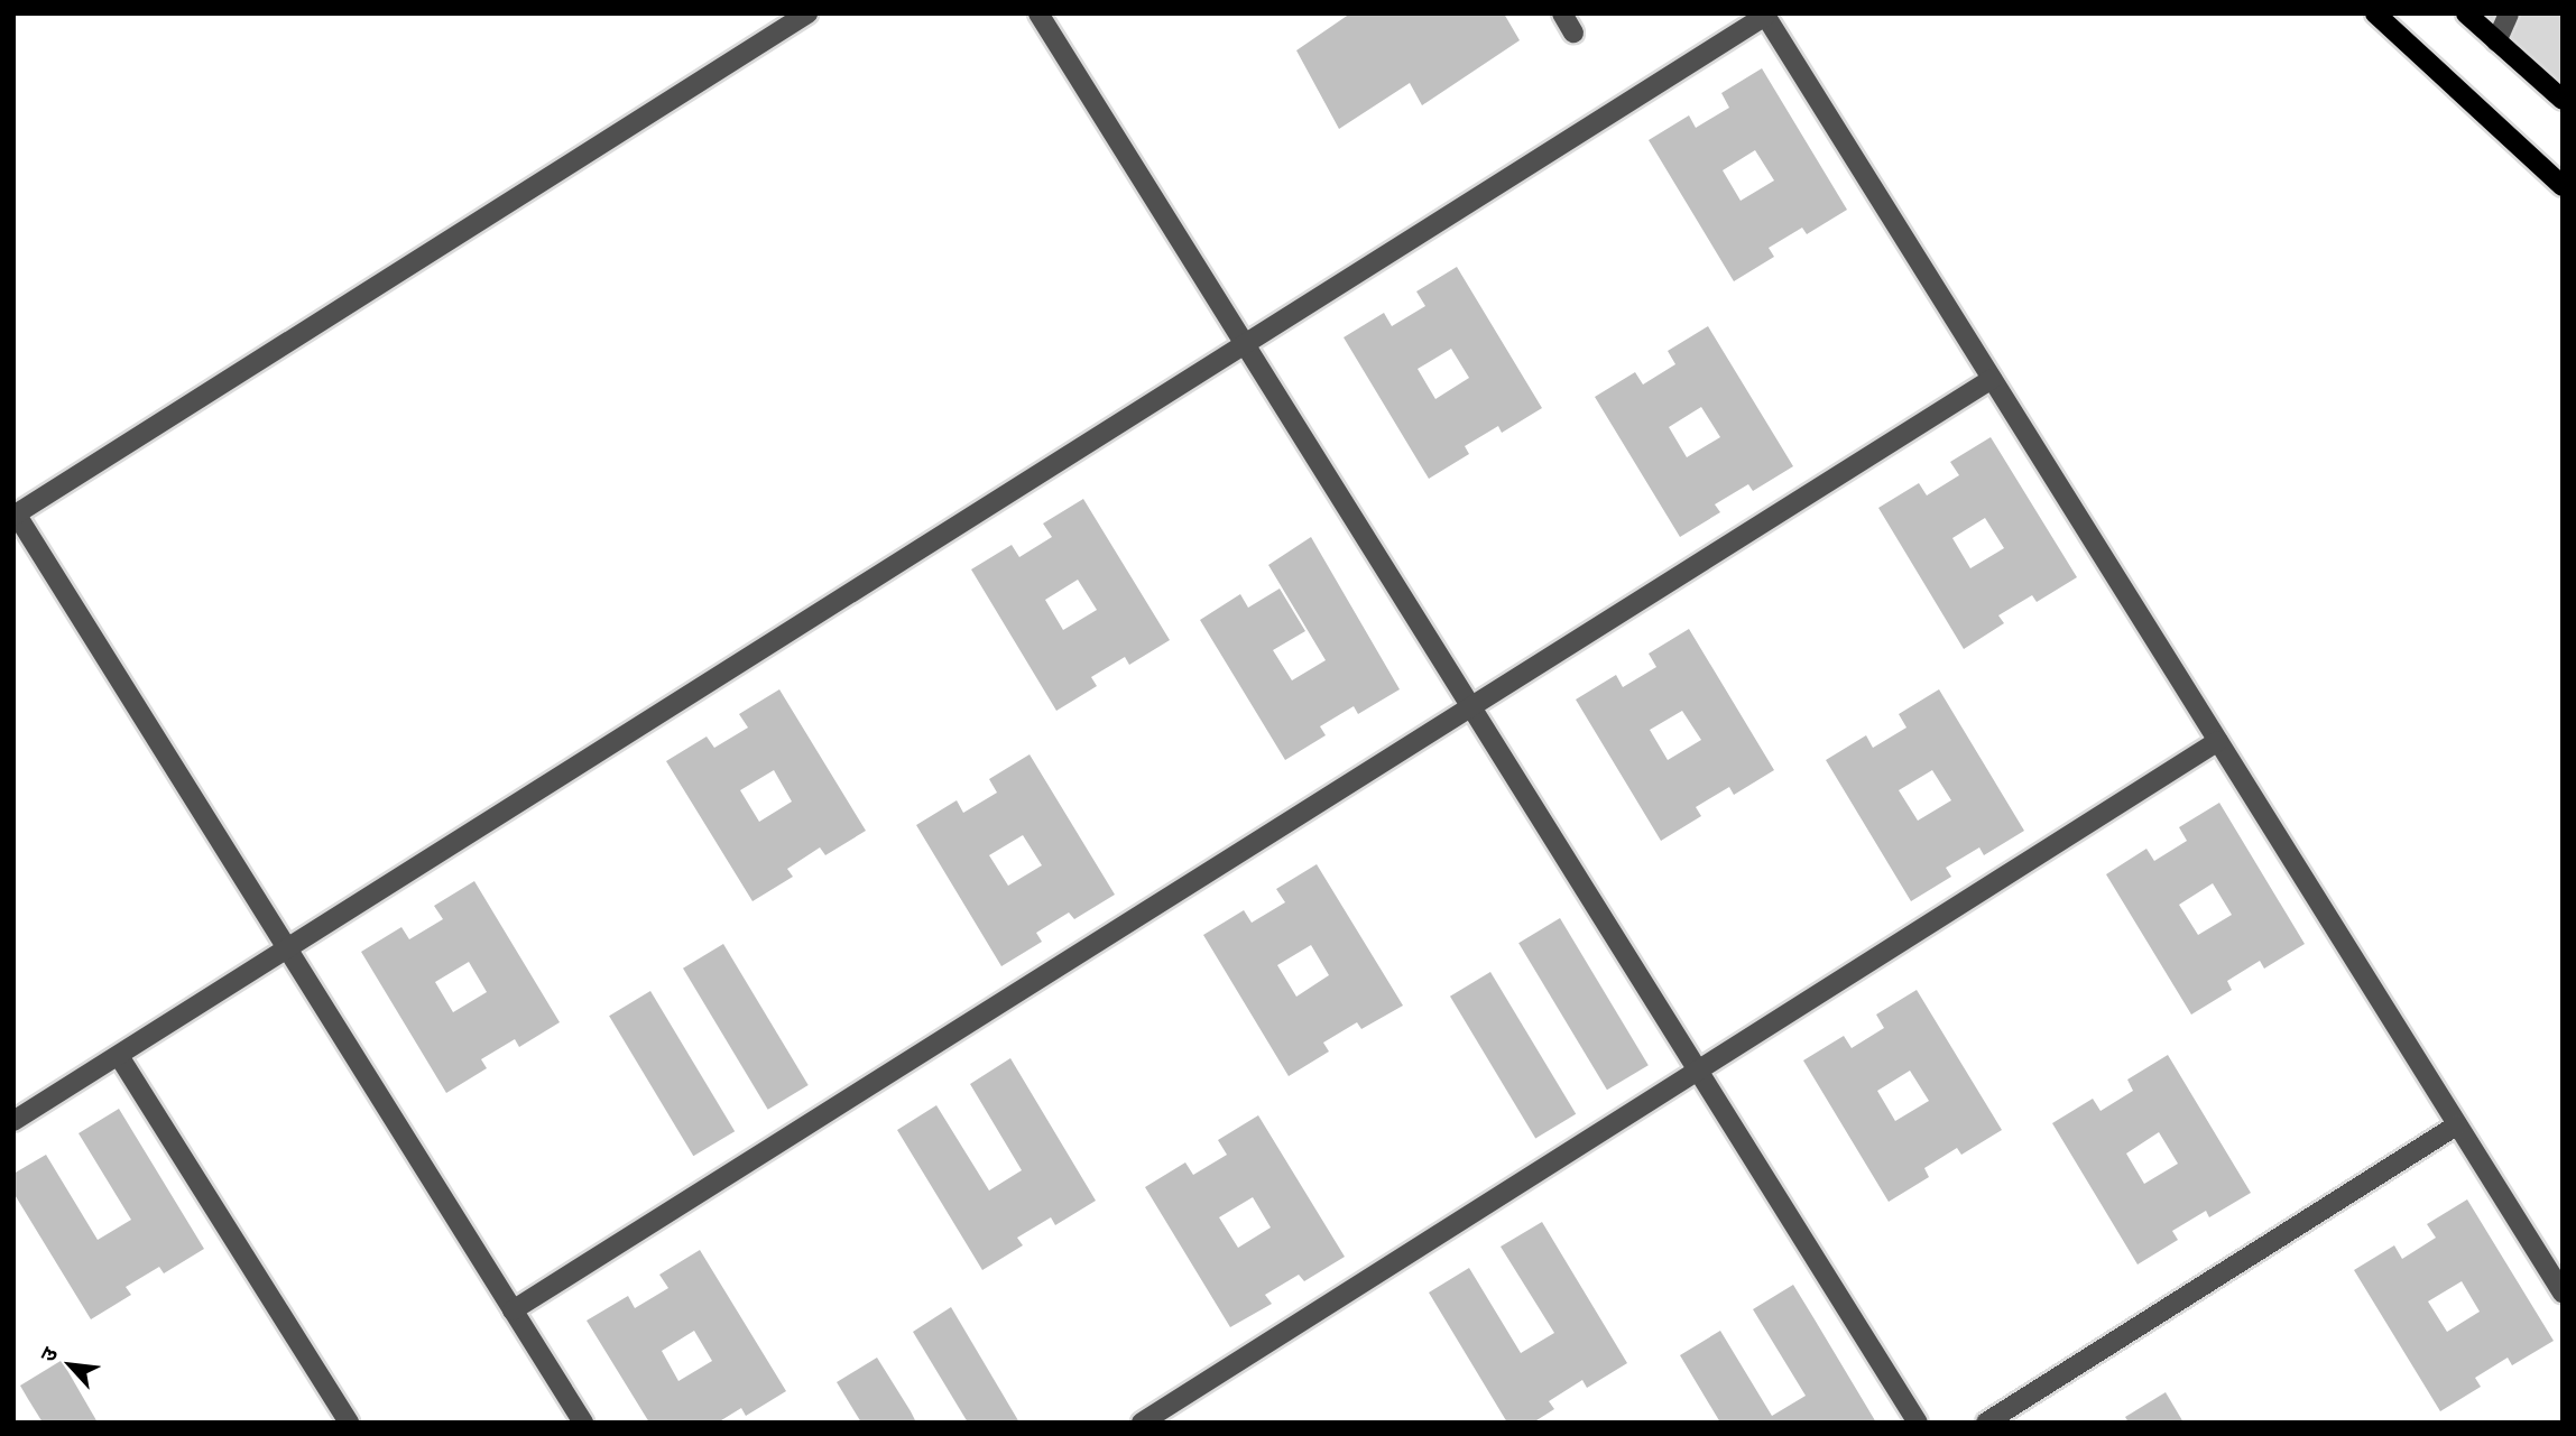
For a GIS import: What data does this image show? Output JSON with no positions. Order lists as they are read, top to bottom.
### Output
{
  "north": "top left"
}
